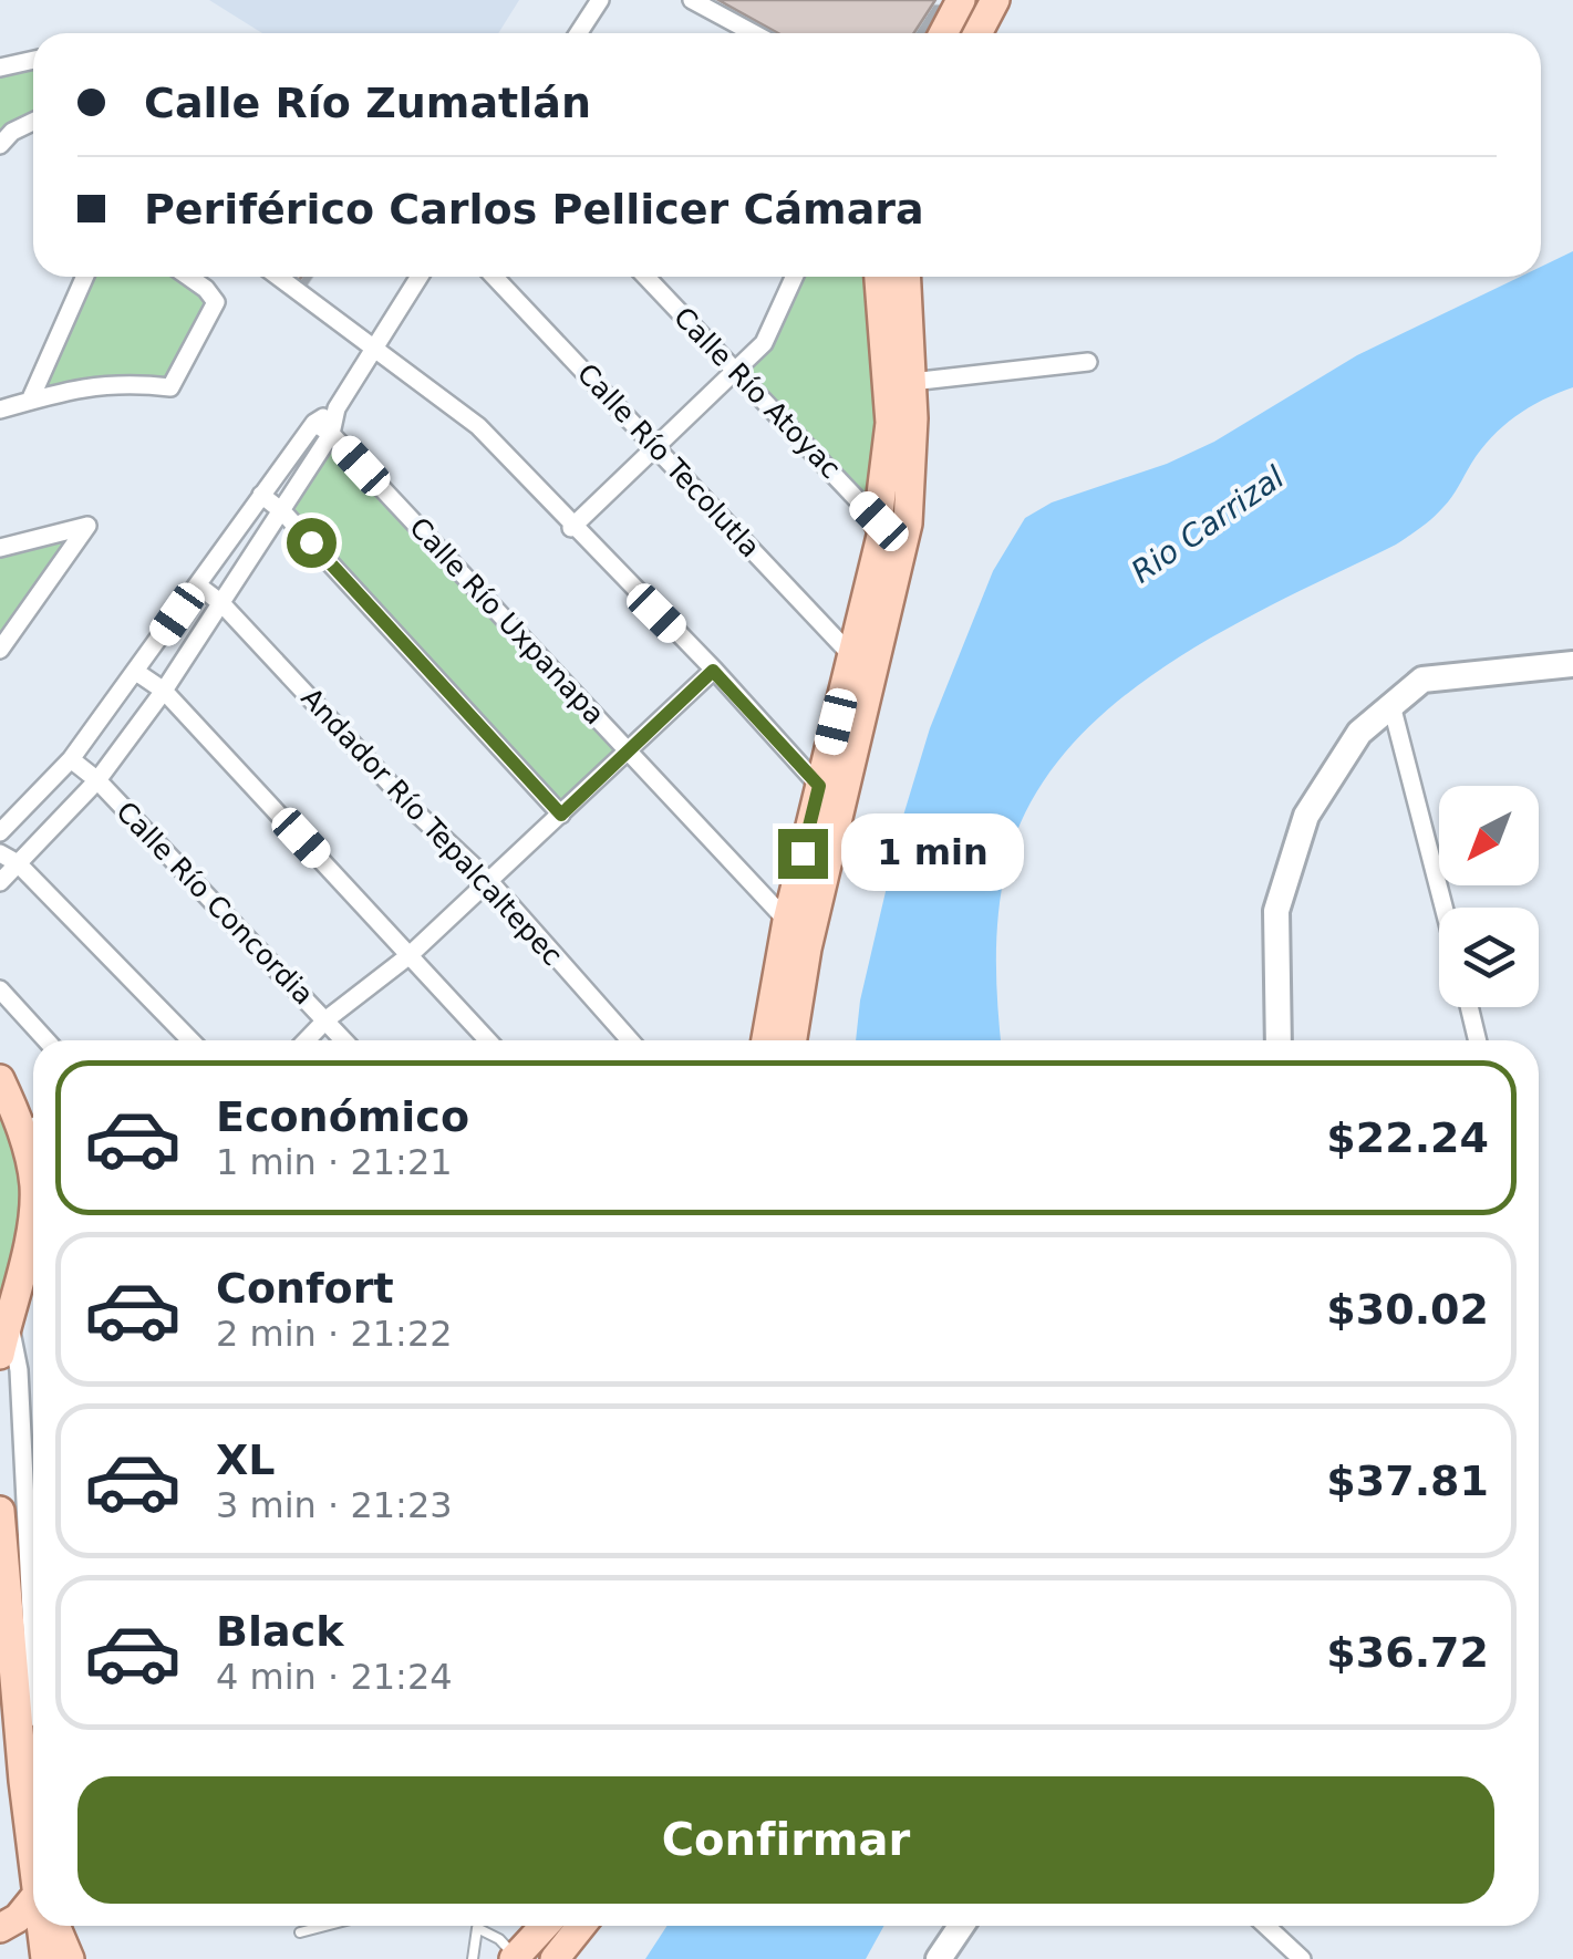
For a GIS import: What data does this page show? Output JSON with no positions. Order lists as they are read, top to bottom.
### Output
{
  "streets": {
    "street": [
      "Calle Río Atoyac",
      "Calle Río Tecolutla",
      "Calle Río Uxpanapa",
      "Andador Río Tepalcaltepec",
      "Calle Río Concordia"
    ]
  },
  "water": ["Rio Carrizal"],
  "north": "bottom left",
  "page": {
    "banner": ["Calle Río Zumatlán", "Periférico Carlos Pellicer Cámara"],
    "bubble": "1 min",
    "list": [
      {
        "name": "Económico",
        "note": "1 min · 21:21",
        "value": "$22.24"
      },
      {
        "name": "Confort",
        "note": "2 min · 21:22",
        "value": "$30.02"
      },
      {
        "name": "XL",
        "note": "3 min · 21:23",
        "value": "$37.81"
      },
      {
        "name": "Black",
        "note": "4 min · 21:24",
        "value": "$36.72"
      }
    ],
    "buttons": "Confirmar"
  }
}
